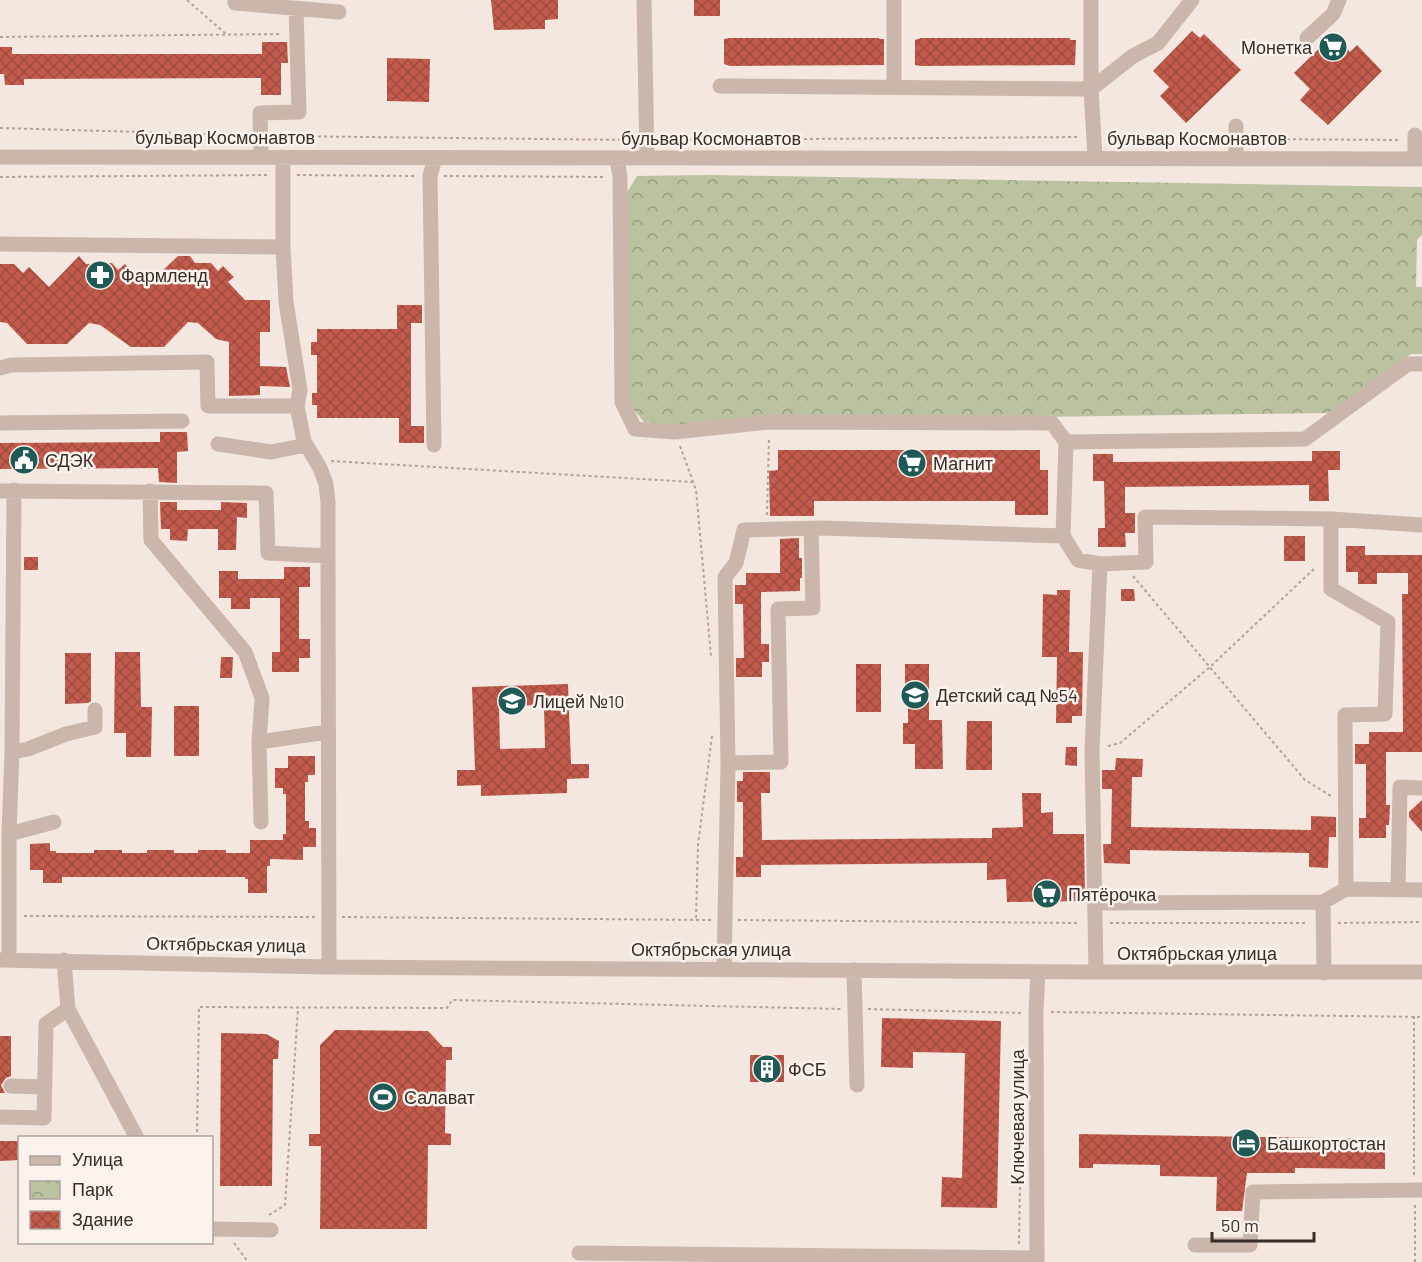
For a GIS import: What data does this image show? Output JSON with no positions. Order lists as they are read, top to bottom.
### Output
{
  "streets": {
    "street": ["бульвар Космонавтов", "Октябрьская улица", "Ключевая улица"]
  },
  "crossings": [
    ["Октябрьская улица", "Ключевая улица"]
  ],
  "places": {
    "supermarket": ["Монетка", "Магнит", "Пятёрочка"],
    "pharmacy": ["Фармленд"],
    "public building": ["СДЭК"],
    "school or university": ["Детский сад №54", "Лицей №10"],
    "building": ["ФСБ"],
    "sports": ["Салават"],
    "hotel": ["Башкортостан"]
  },
  "legend": ["Улица", "Парк", "Здание"],
  "scale_bar": "50 m"
}
